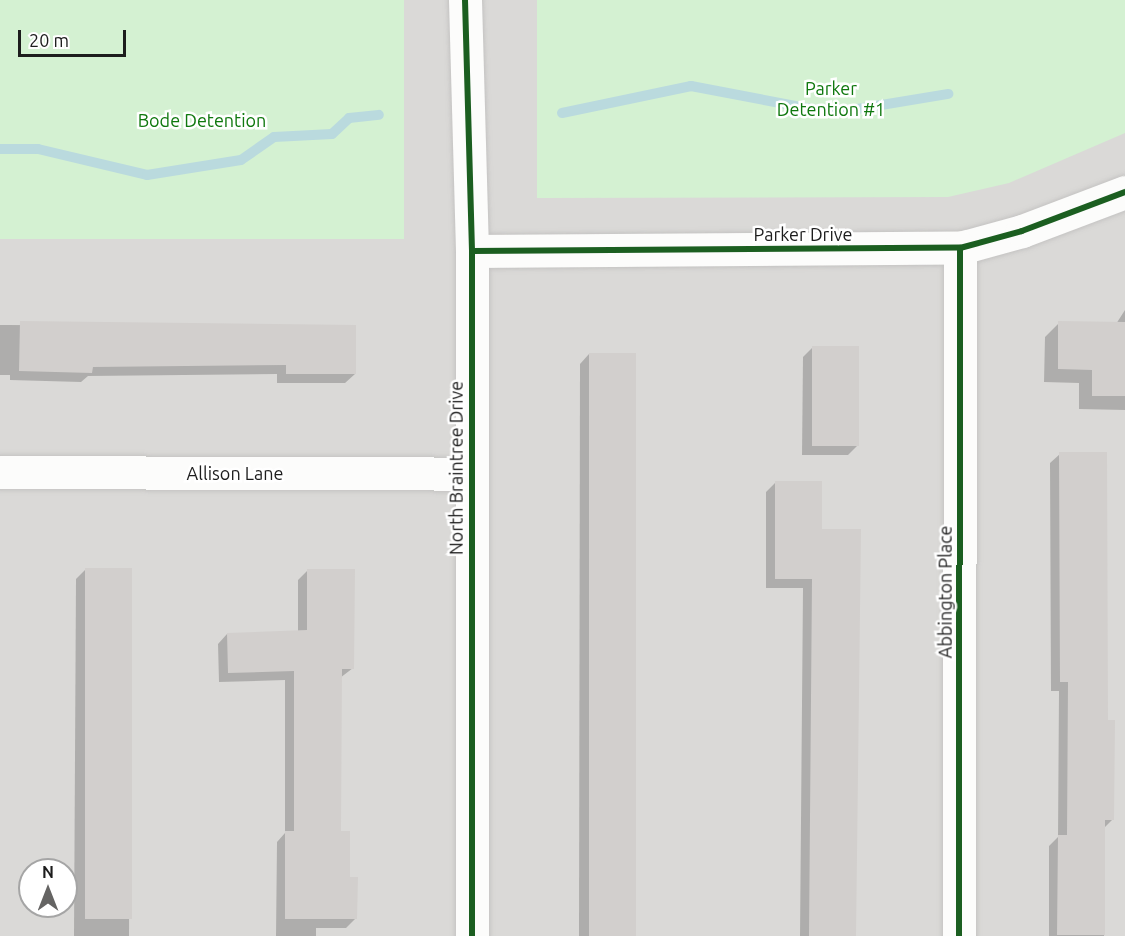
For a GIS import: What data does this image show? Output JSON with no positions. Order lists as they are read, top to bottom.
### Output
{
  "streets": {
    "street": [
      "Parker Drive",
      "North Braintree Drive",
      "Allison Lane",
      "Abbington Place"
    ]
  },
  "crossings": [
    ["Parker Drive", "North Braintree Drive"],
    ["Parker Drive", "Abbington Place"],
    ["North Braintree Drive", "Allison Lane"]
  ],
  "parks": ["Parker Detention #1", "Bode Detention"],
  "scale_bar": "20 m",
  "north": "top"
}
